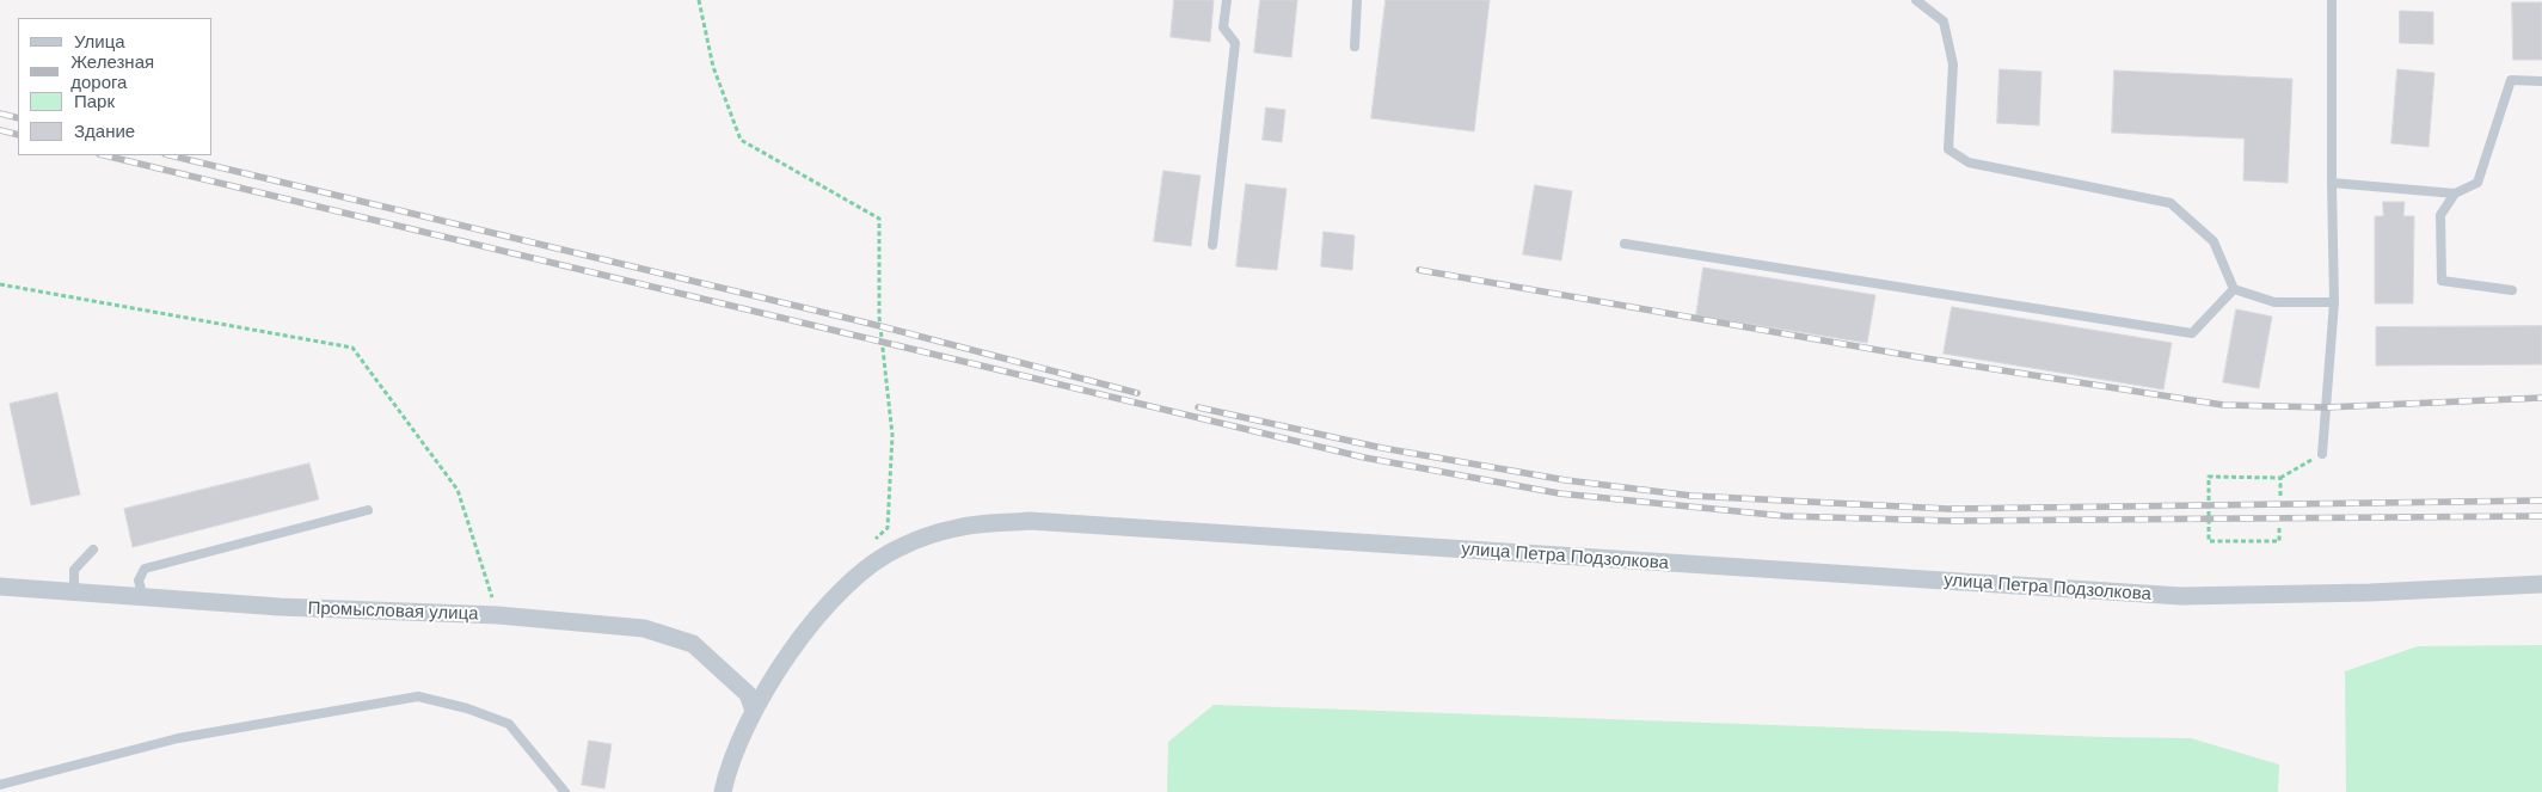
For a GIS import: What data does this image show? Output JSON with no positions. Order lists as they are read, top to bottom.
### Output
{
  "streets": {
    "street": ["улица Петра Подзолкова", "Промысловая улица"]
  },
  "crossings": [
    ["улица Петра Подзолкова", "Промысловая улица"]
  ],
  "legend": [
    "Улица",
    "Железная дорога",
    "Парк",
    "Здание"
  ]
}
